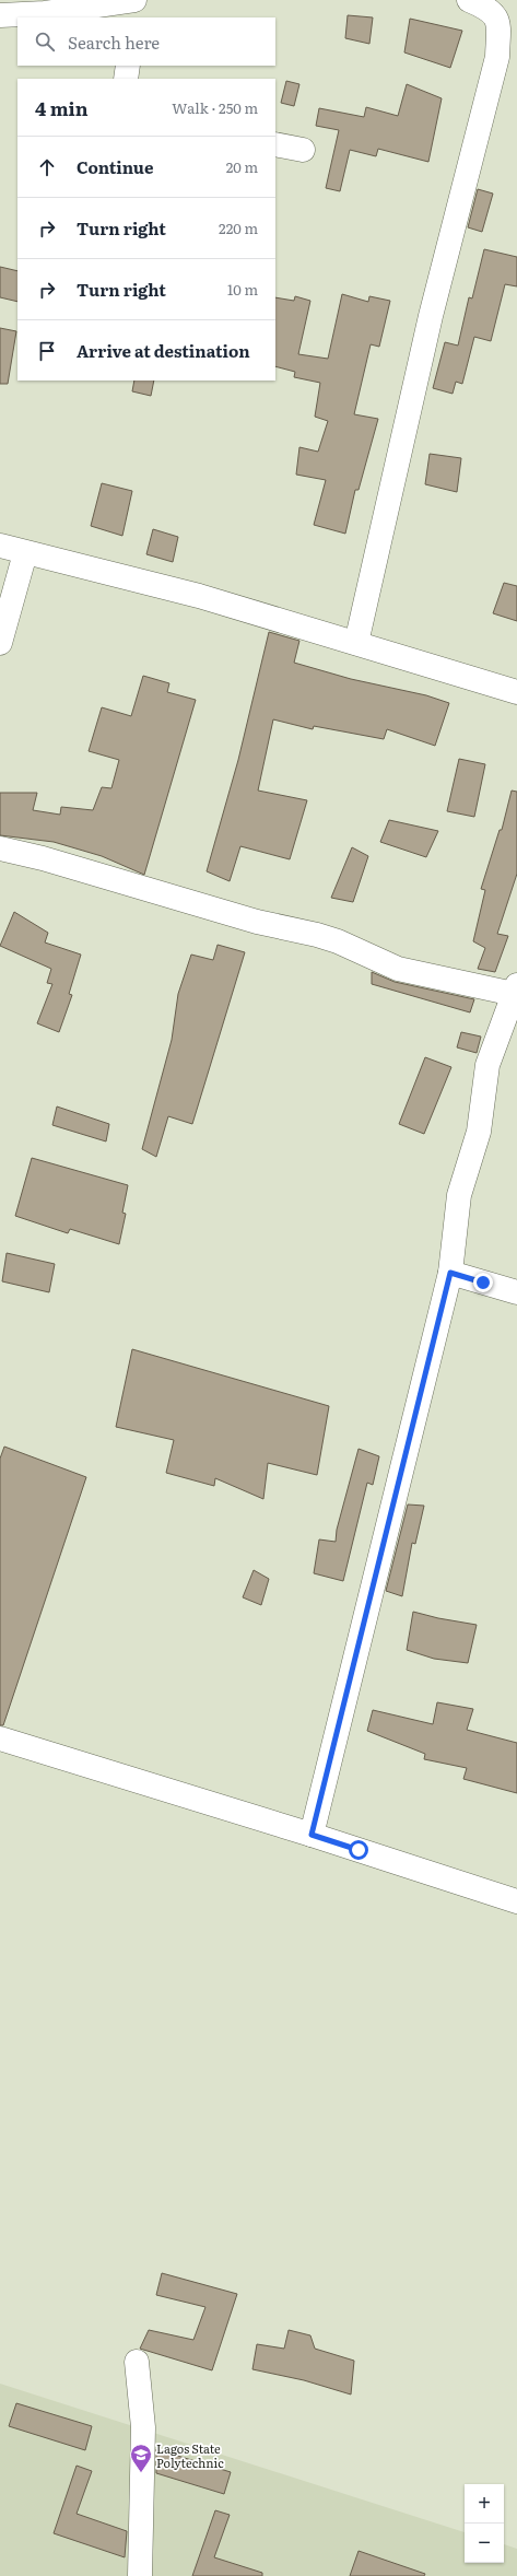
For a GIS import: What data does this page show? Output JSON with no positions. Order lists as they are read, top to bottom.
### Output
{
  "places": {
    "school or university": ["Lagos State Polytechnic"]
  },
  "page": {
    "search": "Search here",
    "heading": ["4 min", "Walk · 250 m"],
    "list": [
      ["Continue", "20 m"],
      ["Turn right", "220 m"],
      ["Turn right", "10 m"],
      "Arrive at destination"
    ],
    "map_buttons": ["+", "−"]
  }
}
